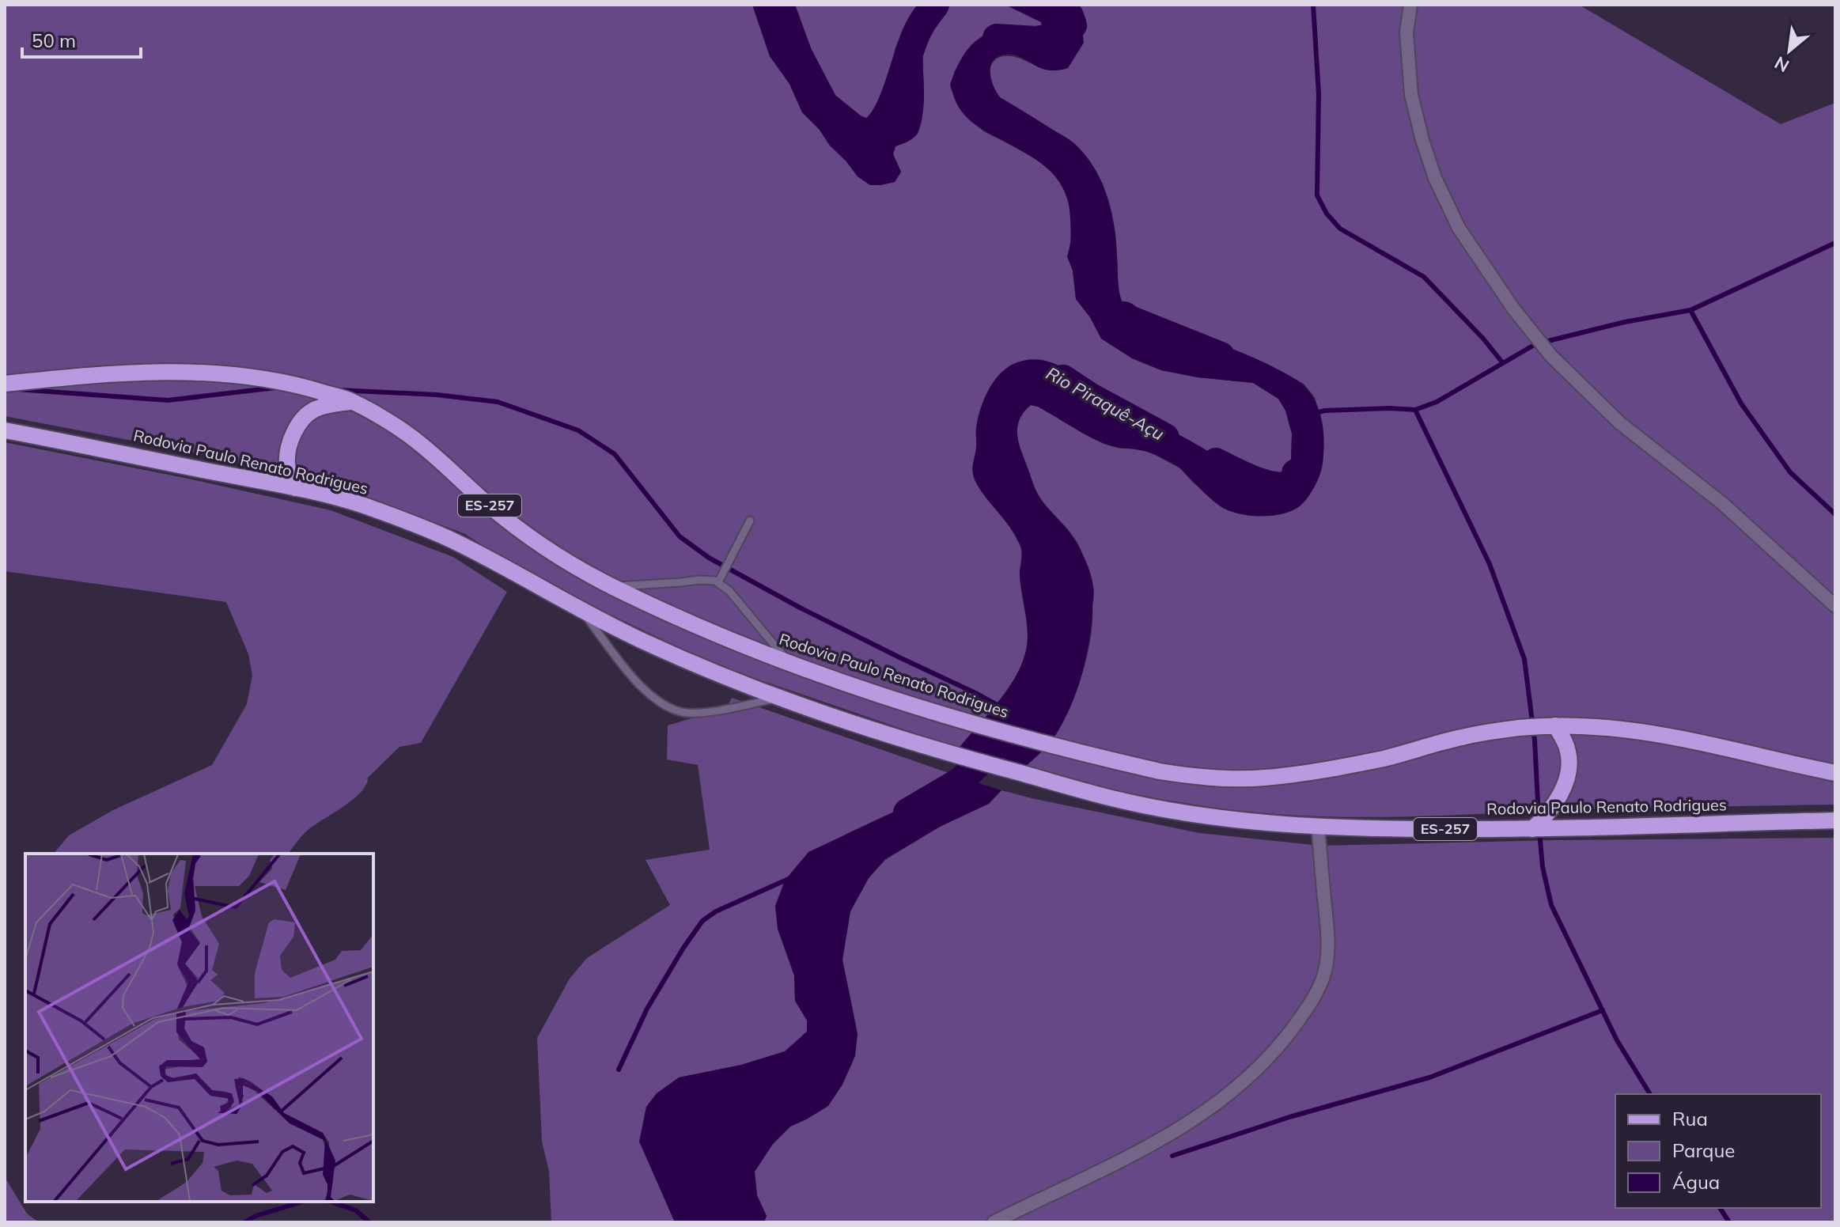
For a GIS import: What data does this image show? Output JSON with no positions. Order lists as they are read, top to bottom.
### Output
{
  "streets": {
    "main road": ["Rodovia Paulo Renato Rodrigues", "ES-257"]
  },
  "water": ["Rio Piraquê-Açu"],
  "legend": ["Rua", "Parque", "Água"],
  "scale_bar": "50 m",
  "north": "bottom left"
}
